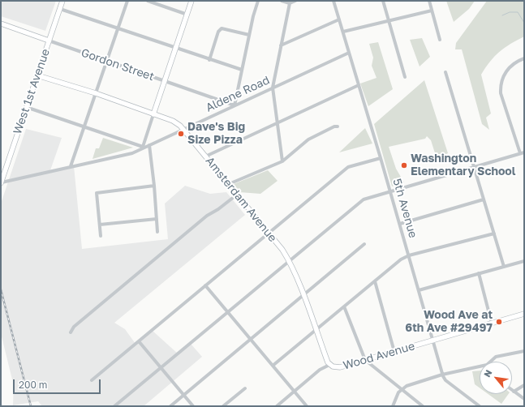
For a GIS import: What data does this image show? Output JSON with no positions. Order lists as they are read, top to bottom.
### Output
{
  "streets": {
    "main road": [
      "Gordon Street",
      "West 1st Avenue",
      "Amsterdam Avenue",
      "Wood Avenue"
    ],
    "street": ["Aldene Road", "5th Avenue"]
  },
  "crossings": [
    ["Gordon Street", "West 1st Avenue"],
    ["Gordon Street", "Aldene Road"],
    ["West 1st Avenue", "Aldene Road"],
    ["West 1st Avenue", "Amsterdam Avenue"],
    ["Aldene Road", "Amsterdam Avenue"],
    ["Aldene Road", "5th Avenue"],
    ["Amsterdam Avenue", "Wood Avenue"],
    ["5th Avenue", "Wood Avenue"]
  ],
  "places": ["Dave's Big Size Pizza", "Washington Elementary School", "Wood Ave at 6th Ave #29497"],
  "scale_bar": "200 m",
  "north": "top left"
}
